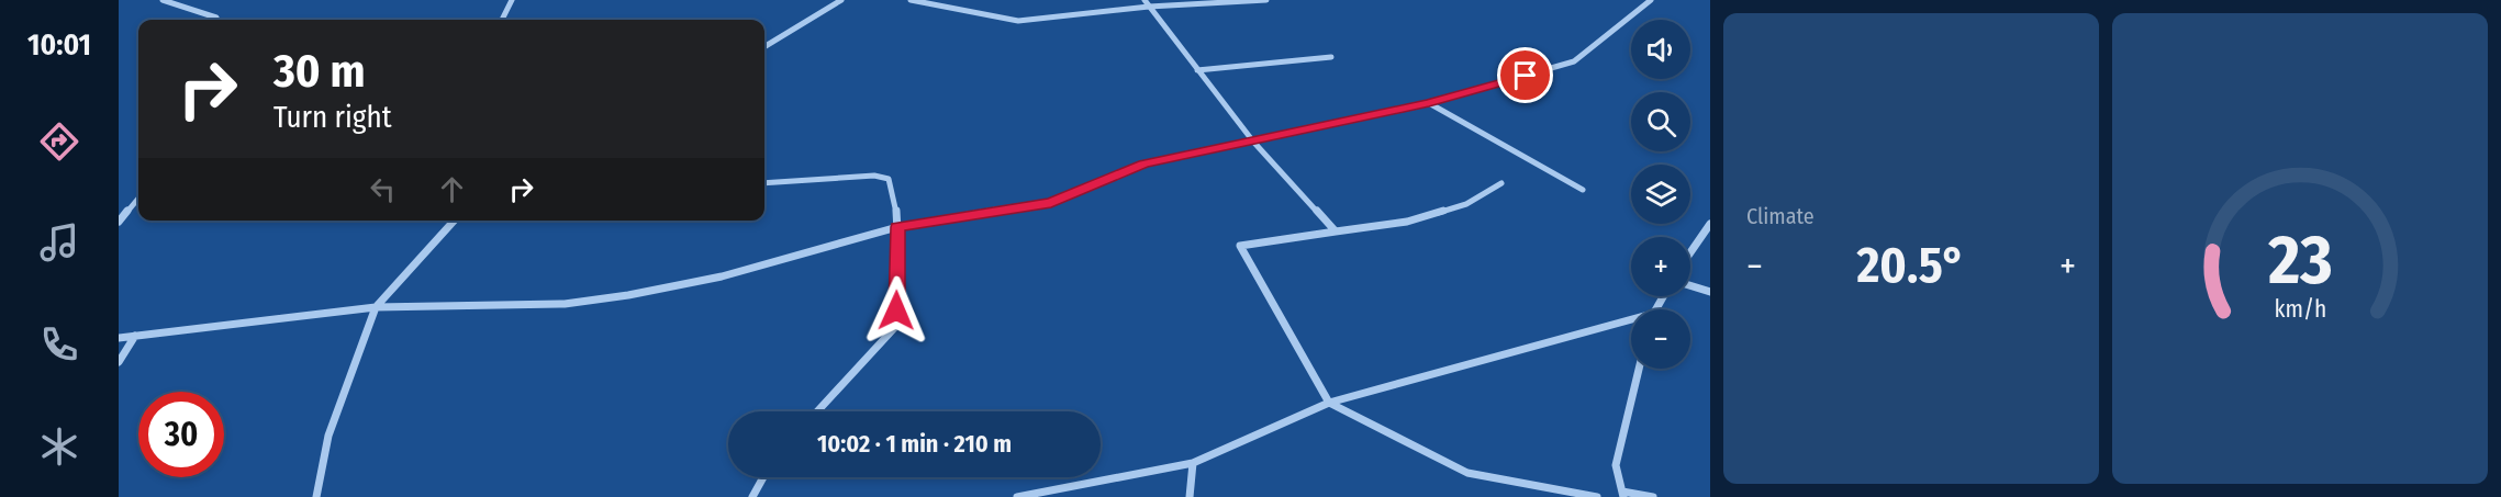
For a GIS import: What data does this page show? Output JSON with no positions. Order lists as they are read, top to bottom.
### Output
{
  "page": {
    "tabs": "10:01",
    "tile": "Climate",
    "map_buttons": ["+", "−"],
    "turn": ["30 m", "Turn right"],
    "heat": ["−", "20.5°", "+"],
    "limit": "30",
    "trip": "10:02 · 1 min · 210 m",
    "gauge": ["23", "km/h"]
  }
}
